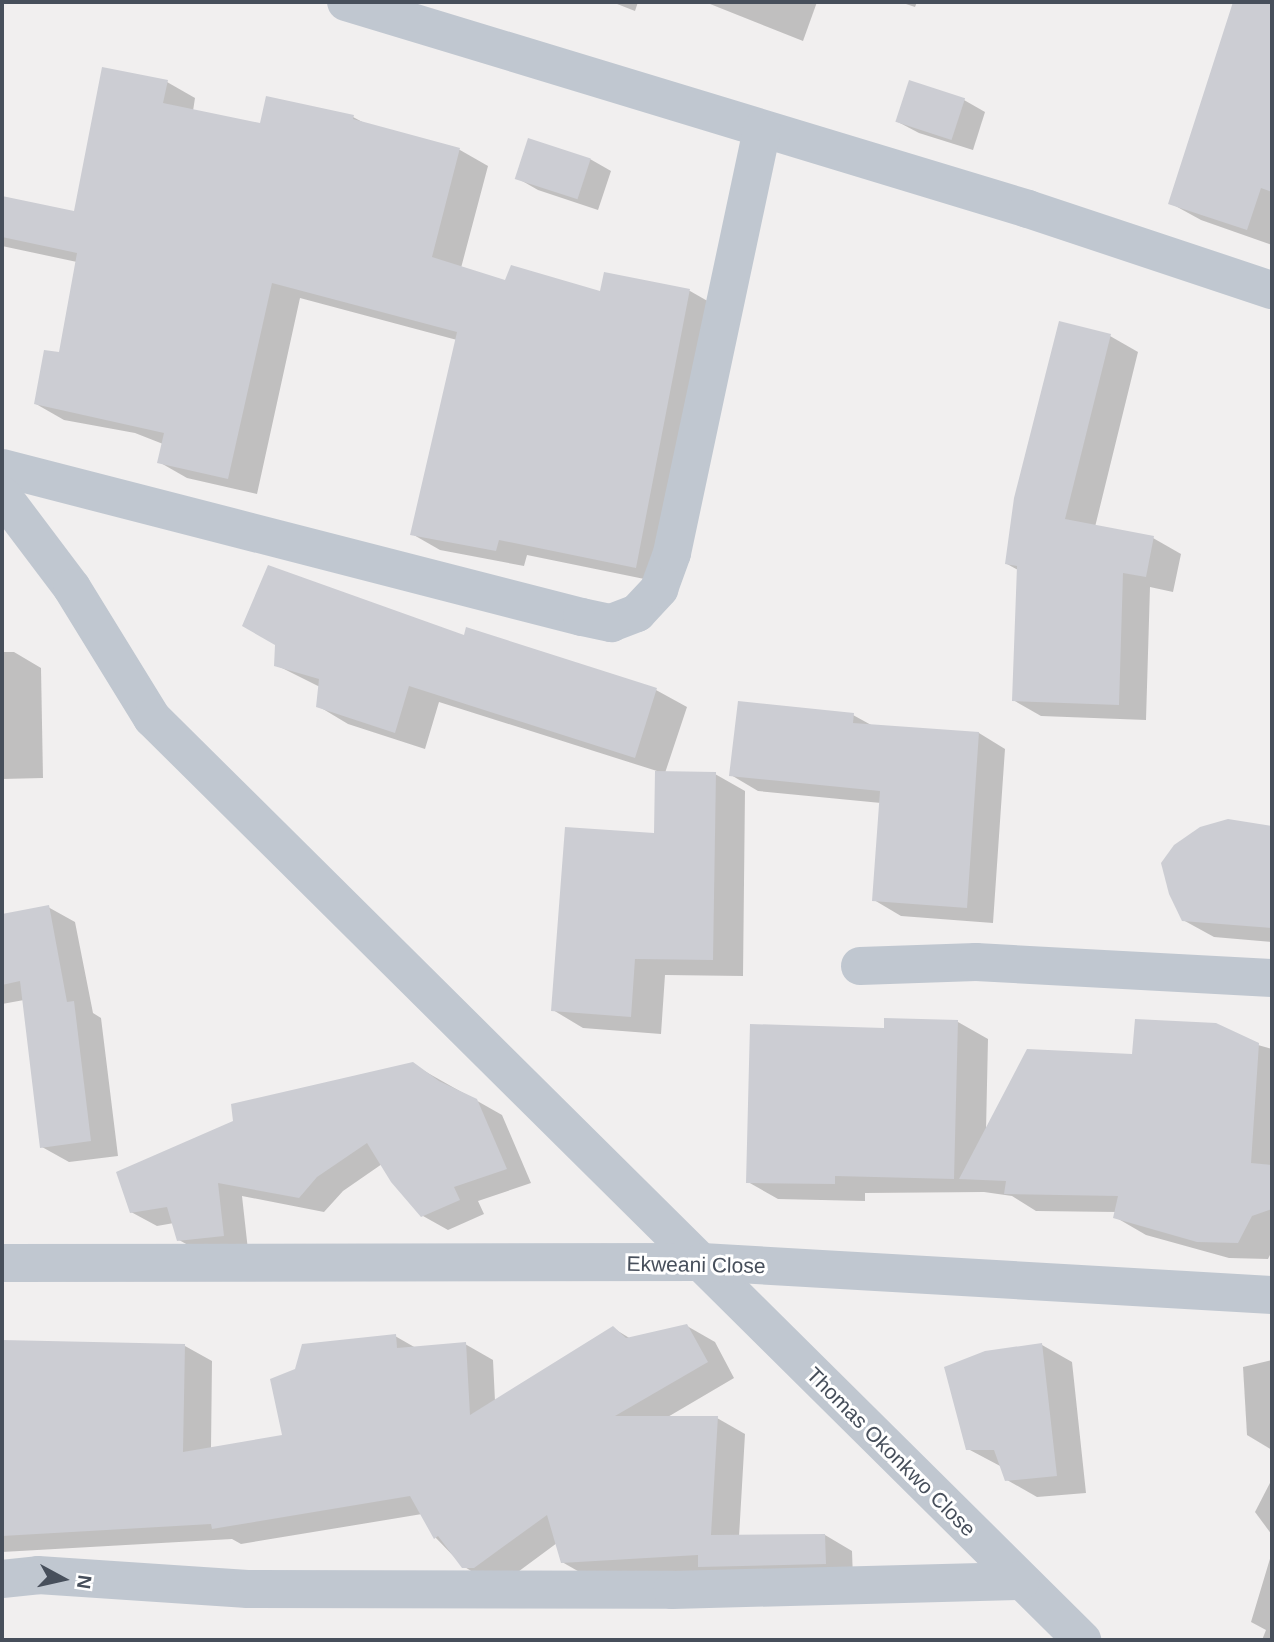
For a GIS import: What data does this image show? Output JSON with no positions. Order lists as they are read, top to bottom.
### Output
{
  "streets": {
    "street": ["Ekweani Close", "Thomas Okonkwo Close"]
  },
  "crossings": [
    ["Ekweani Close", "Thomas Okonkwo Close"]
  ],
  "north": "right"
}
